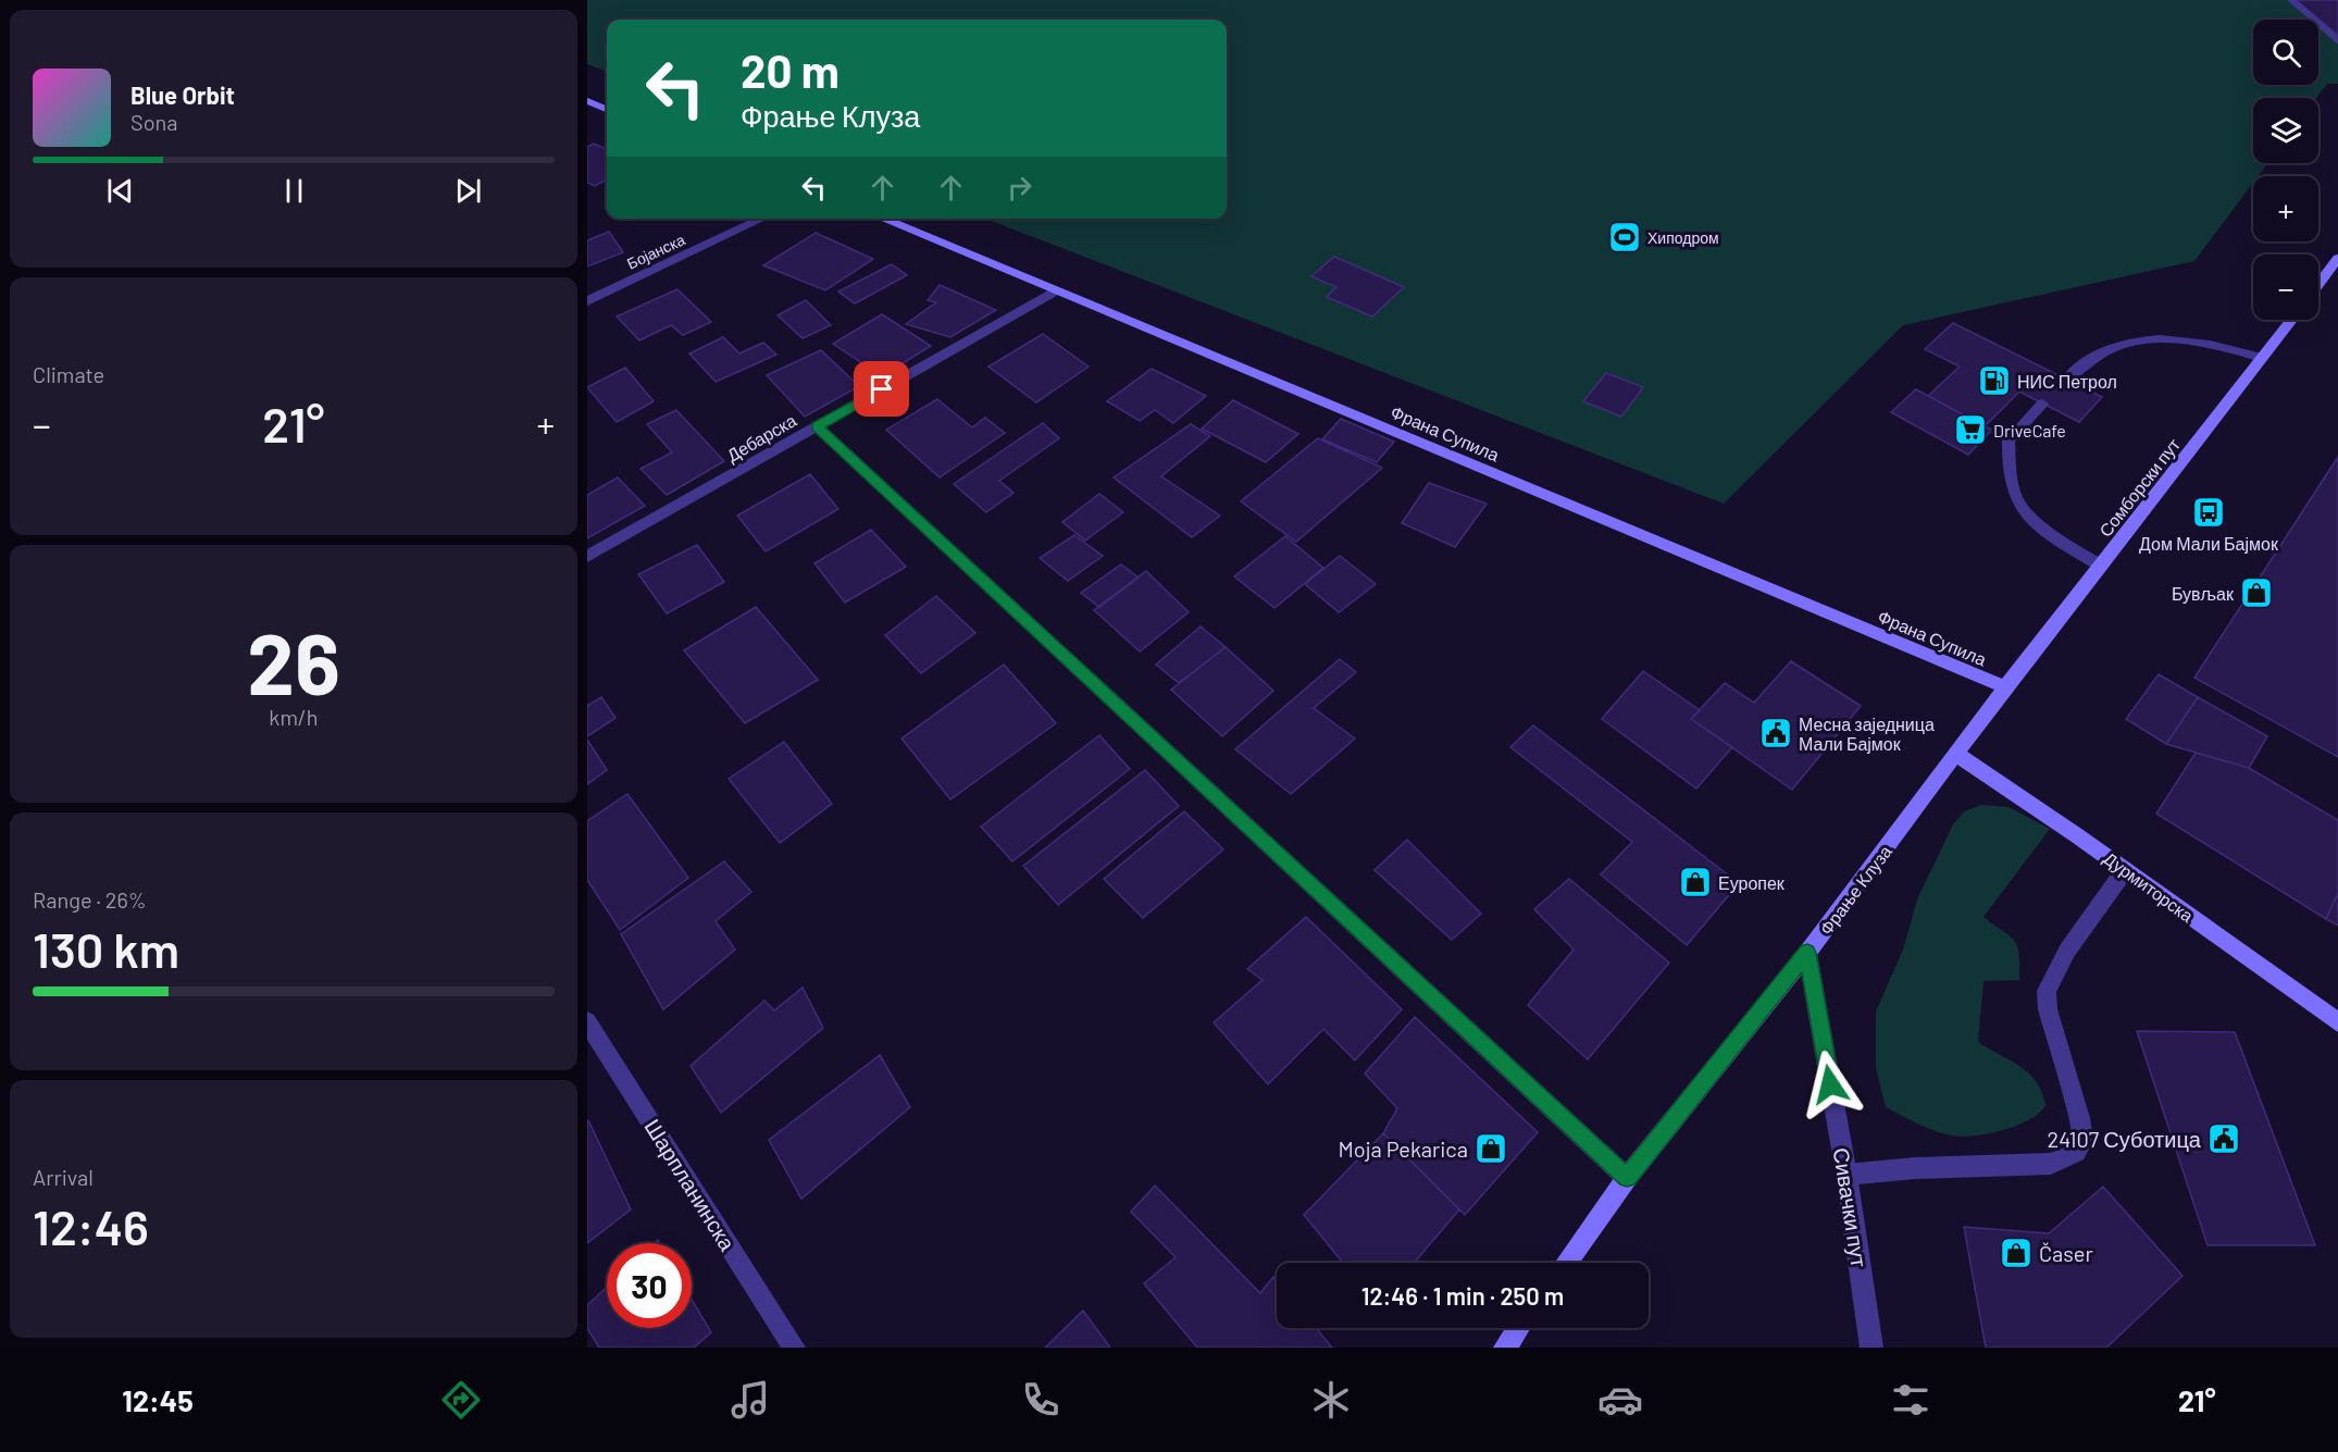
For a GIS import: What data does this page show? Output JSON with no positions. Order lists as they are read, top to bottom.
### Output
{
  "streets": {
    "street": [
      "Бојанска",
      "Франа Супила",
      "Дебарска",
      "Сомборски пут",
      "Дурмиторска",
      "Фрање Клуза",
      "Шарпланинска",
      "Сивачки пут"
    ]
  },
  "crossings": [
    ["Франа Супила", "Дебарска"],
    ["Франа Супила", "Сомборски пут"],
    ["Франа Супила", "Фрање Клуза"],
    ["Сомборски пут", "Фрање Клуза"],
    ["Дурмиторска", "Фрање Клуза"],
    ["Фрање Клуза", "Сивачки пут"]
  ],
  "places": {
    "sports": ["Хиподром"],
    "fuel station": ["НИС Петрол"],
    "supermarket": ["DriveCafe"],
    "bus stop": ["Дом Мали Бајмок"],
    "shop": [
      "Бувљак",
      "Еуропек",
      "Moja Pekarica",
      "Časer"
    ],
    "public building": ["Месна заједница Мали Бајмок", "24107 Суботица"]
  },
  "page": {
    "map_buttons": ["+", "−"],
    "turn": ["20 m", "Фрање Клуза"],
    "song": ["Blue Orbit", "Sona"],
    "tile": [
      "Climate",
      ["26", "km/h"],
      ["Range · 26%", "130 km"],
      ["Arrival", "12:46"]
    ],
    "heat": ["−", "21°", "+"],
    "limit": "30",
    "trip": "12:46 · 1 min · 250 m",
    "tabs": ["12:45", "21°"]
  }
}
